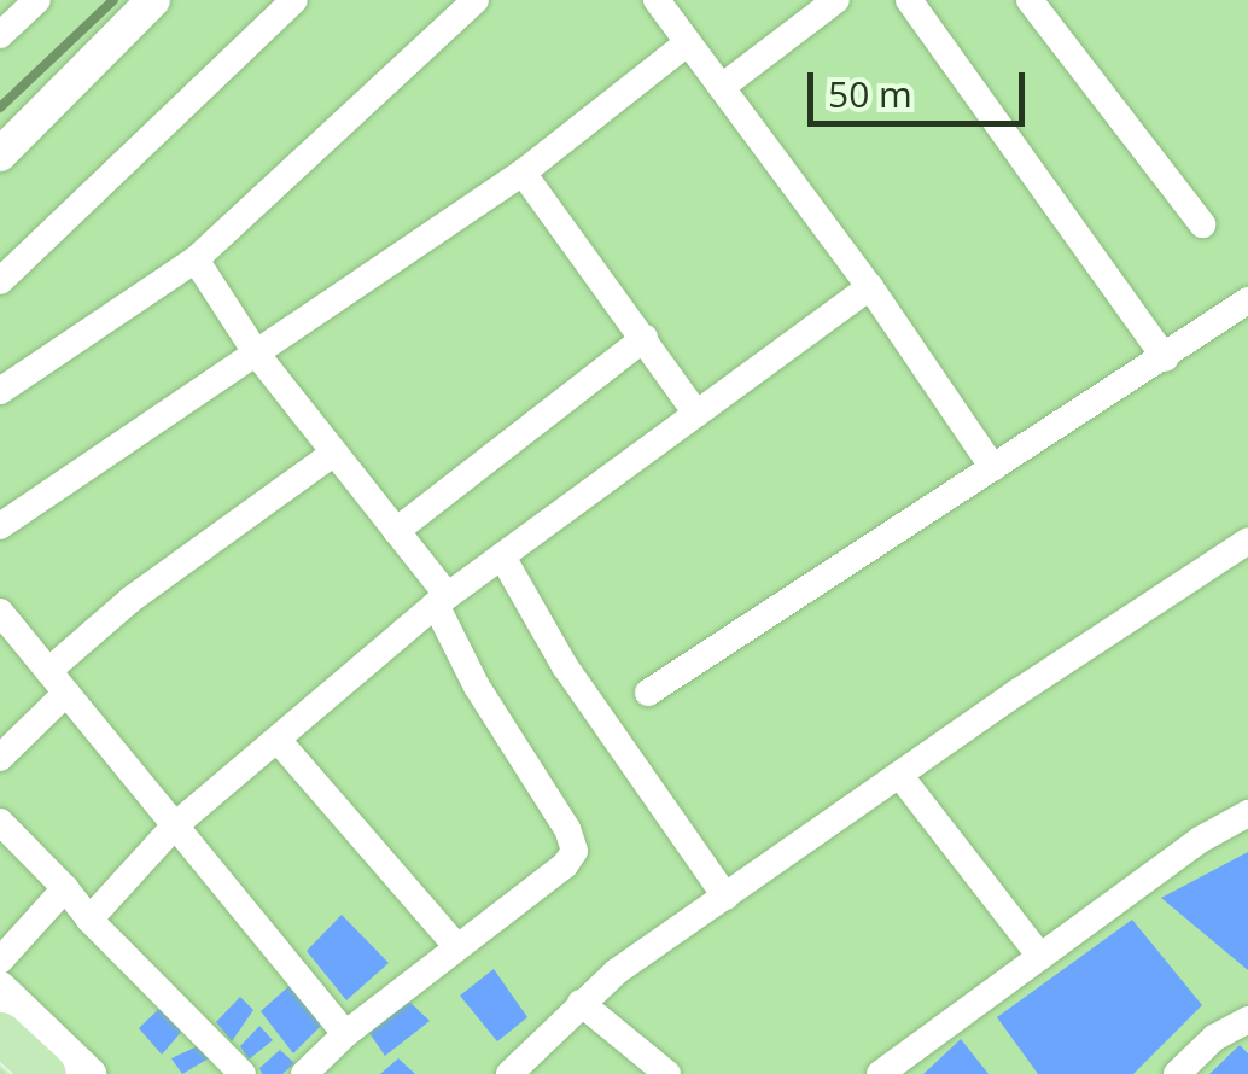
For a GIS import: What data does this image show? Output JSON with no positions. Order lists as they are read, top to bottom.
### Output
{
  "scale_bar": "50 m"
}
